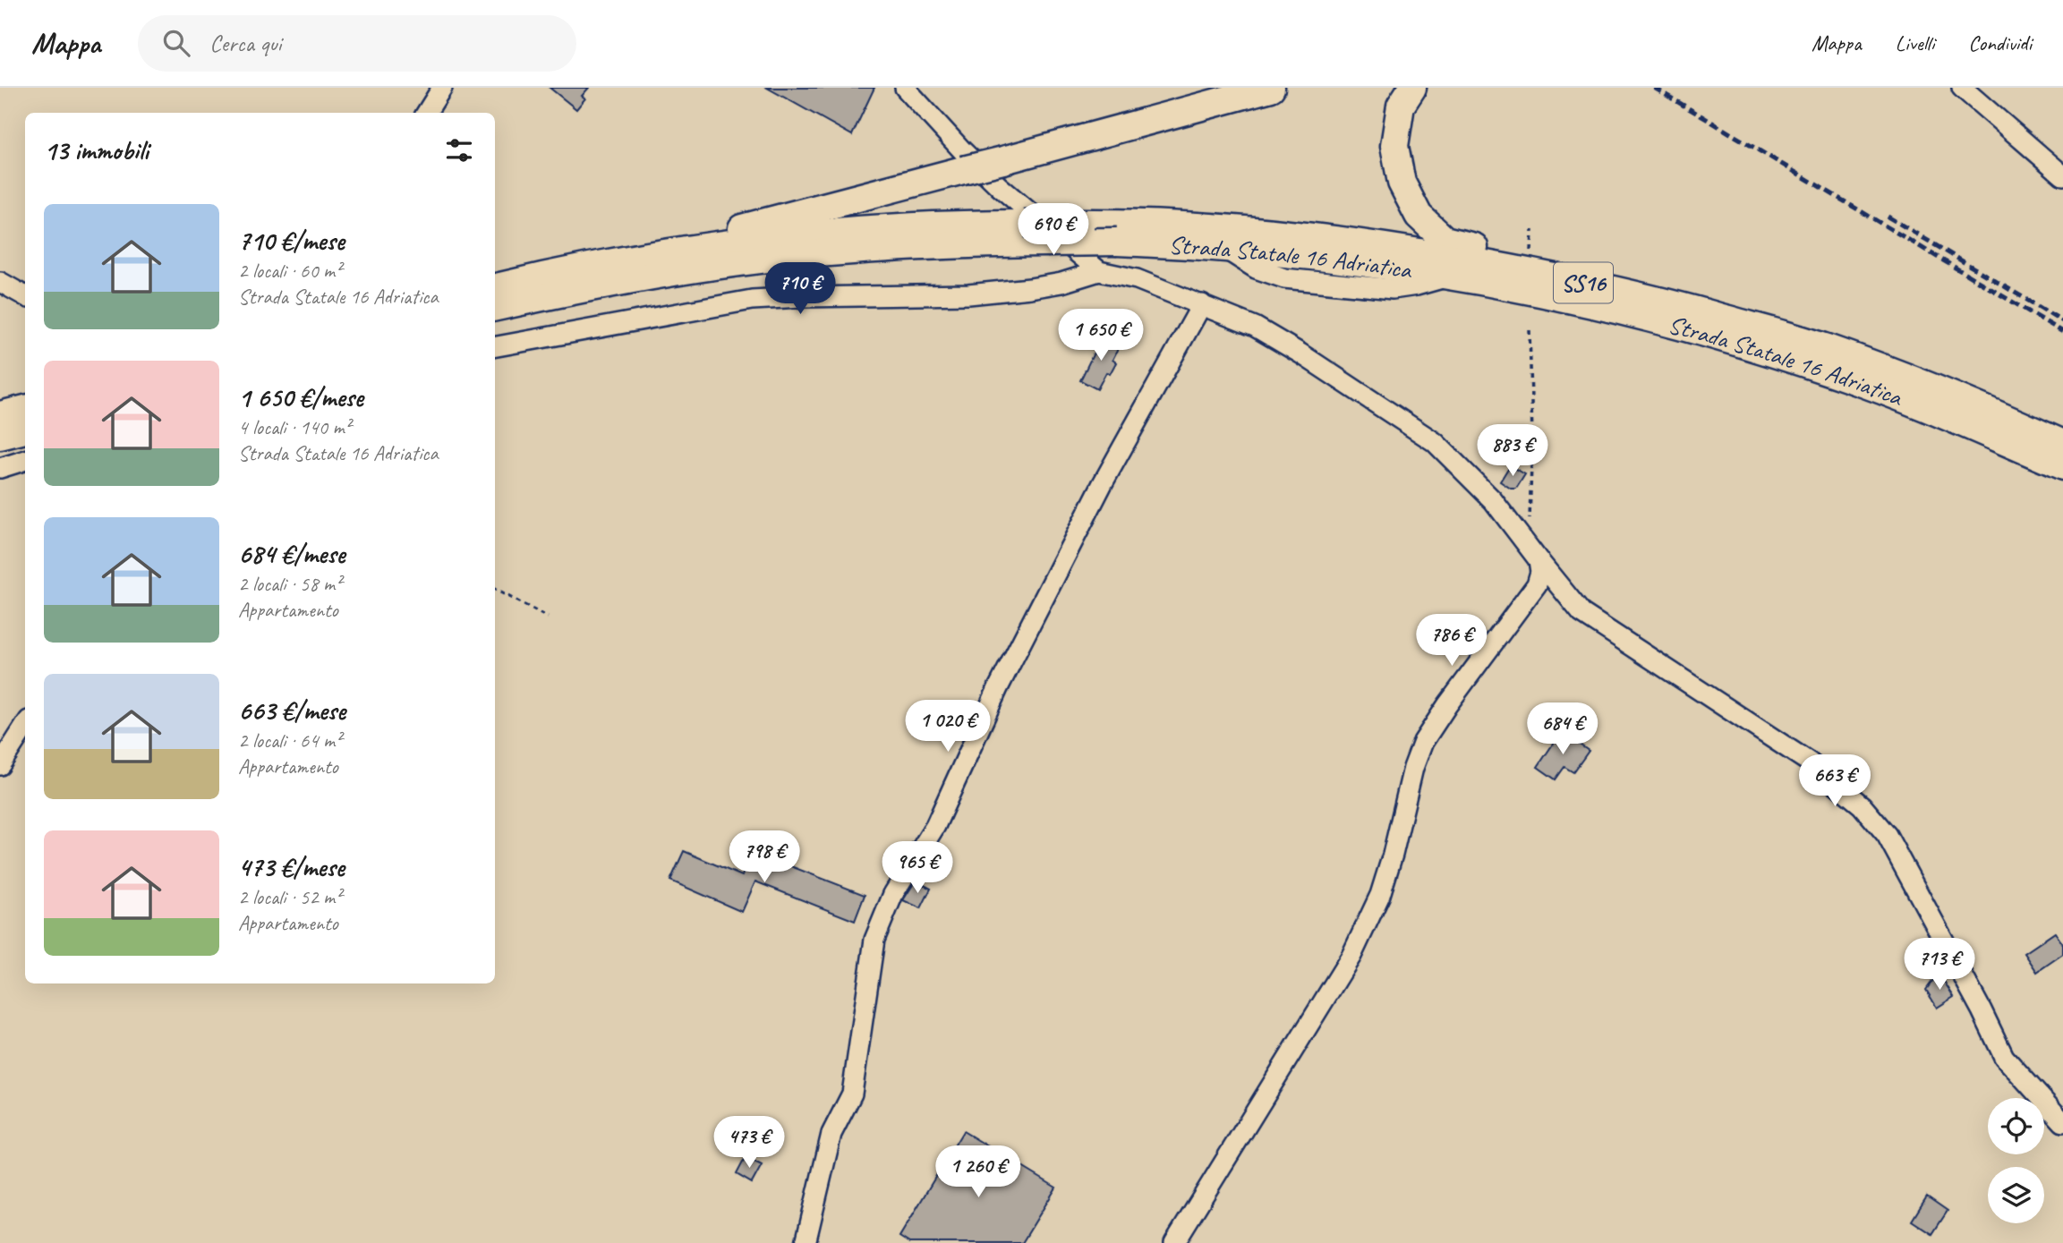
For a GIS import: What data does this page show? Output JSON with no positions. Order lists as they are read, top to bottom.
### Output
{
  "streets": {
    "highway": ["Strada Statale 16 Adriatica", "SS16"]
  },
  "page": {
    "header": "Mappa",
    "search": "Cerca qui",
    "nav": ["Mappa", "Livelli", "Condividi"],
    "heading": "13 immobili",
    "list": [
      {
        "name": "710 €/mese",
        "note": "2 locali · 60 m² · Strada Statale 16 Adriatica"
      },
      {
        "name": "1 650 €/mese",
        "note": "4 locali · 140 m² · Strada Statale 16 Adriatica"
      },
      {
        "name": "684 €/mese",
        "note": "2 locali · 58 m² · Appartamento"
      },
      {
        "name": "663 €/mese",
        "note": "2 locali · 64 m² · Appartamento"
      },
      {
        "name": "473 €/mese",
        "note": "2 locali · 52 m² · Appartamento"
      }
    ],
    "price": [
      "690 €",
      "710 €",
      "1 650 €",
      "883 €",
      "786 €",
      "1 020 €",
      "684 €",
      "663 €",
      "798 €",
      "965 €",
      "713 €",
      "473 €",
      "1 260 €"
    ]
  }
}
